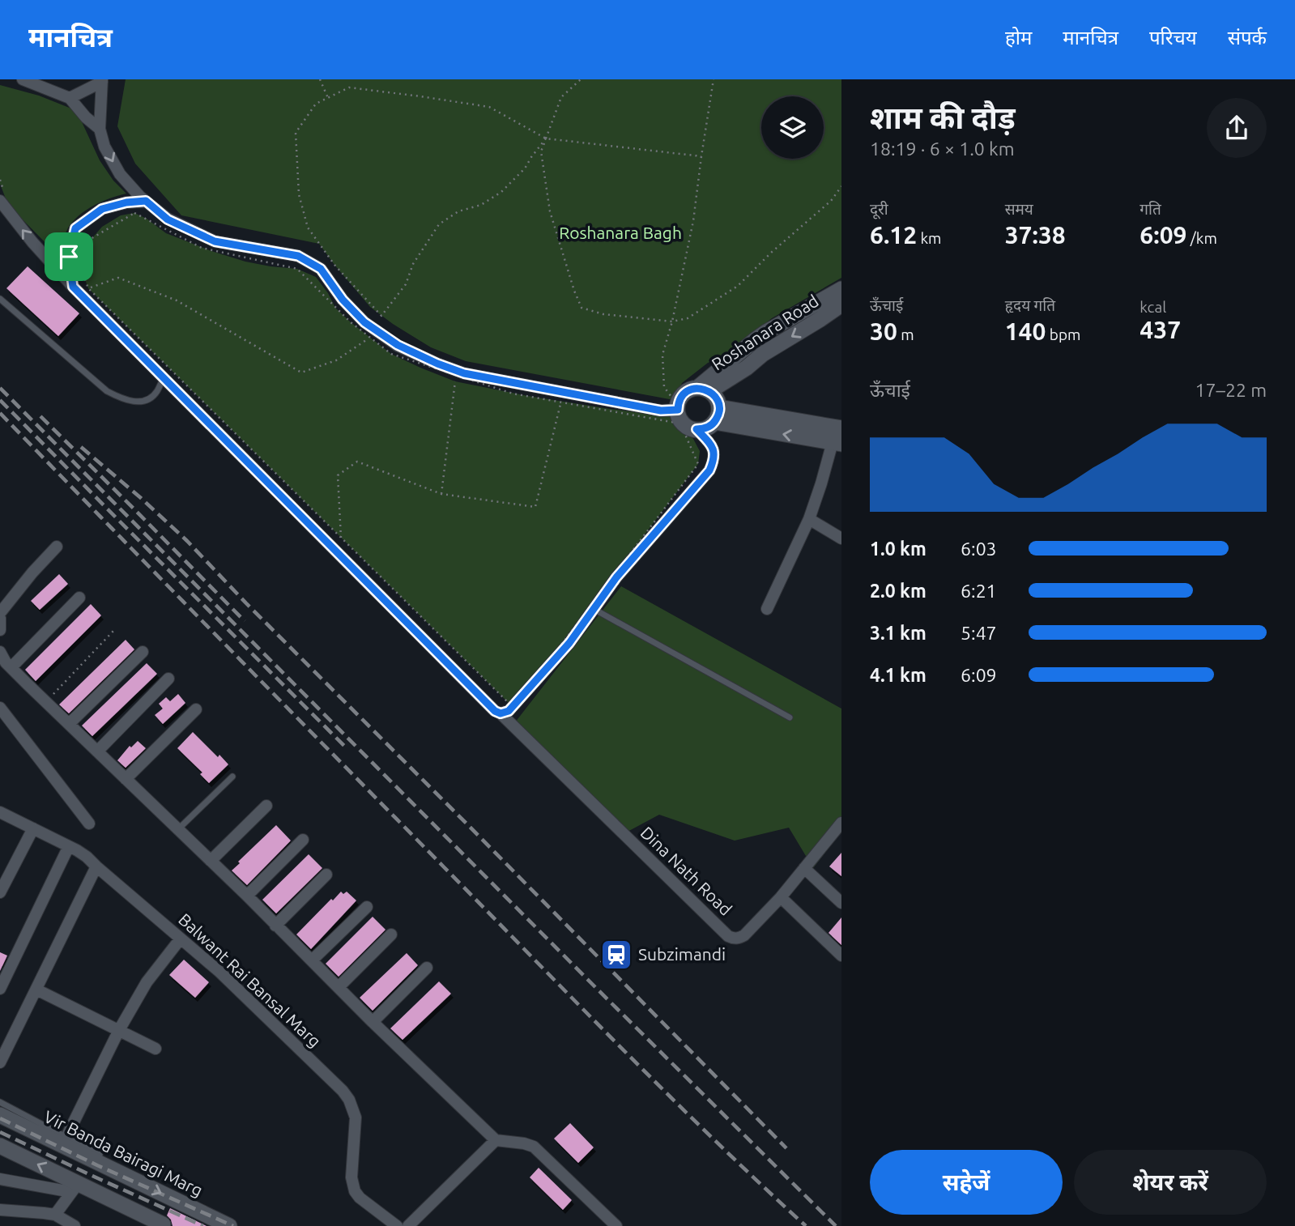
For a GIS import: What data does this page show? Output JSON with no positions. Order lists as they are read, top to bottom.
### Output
{
  "streets": {
    "street": [
      "Roshanara Road",
      "Dina Nath Road",
      "Balwant Rai Bansal Marg",
      "Vir Banda Bairagi Marg"
    ]
  },
  "parks": ["Roshanara Bagh"],
  "places": {
    "station": ["Subzimandi"]
  },
  "page": {
    "header": "मानचित्र",
    "nav": [
      "होम",
      "मानचित्र",
      "परिचय",
      "संपर्क"
    ],
    "heading": ["शाम की दौड़", "18:19 · 6 × 1.0 km"],
    "stats": [
      ["दूरी", "6.12 km"],
      ["समय", "37:38"],
      ["गति", "6:09 /km"],
      ["ऊँचाई", "30 m"],
      ["हृदय गति", "140 bpm"],
      ["kcal", "437"]
    ],
    "chart": ["ऊँचाई", "17–22 m"],
    "list": [
      {
        "name": "1.0 km",
        "note": "6:03"
      },
      {
        "name": "2.0 km",
        "note": "6:21"
      },
      {
        "name": "3.1 km",
        "note": "5:47"
      },
      {
        "name": "4.1 km",
        "note": "6:09"
      }
    ],
    "buttons": ["सहेजें", "शेयर करें"]
  }
}
